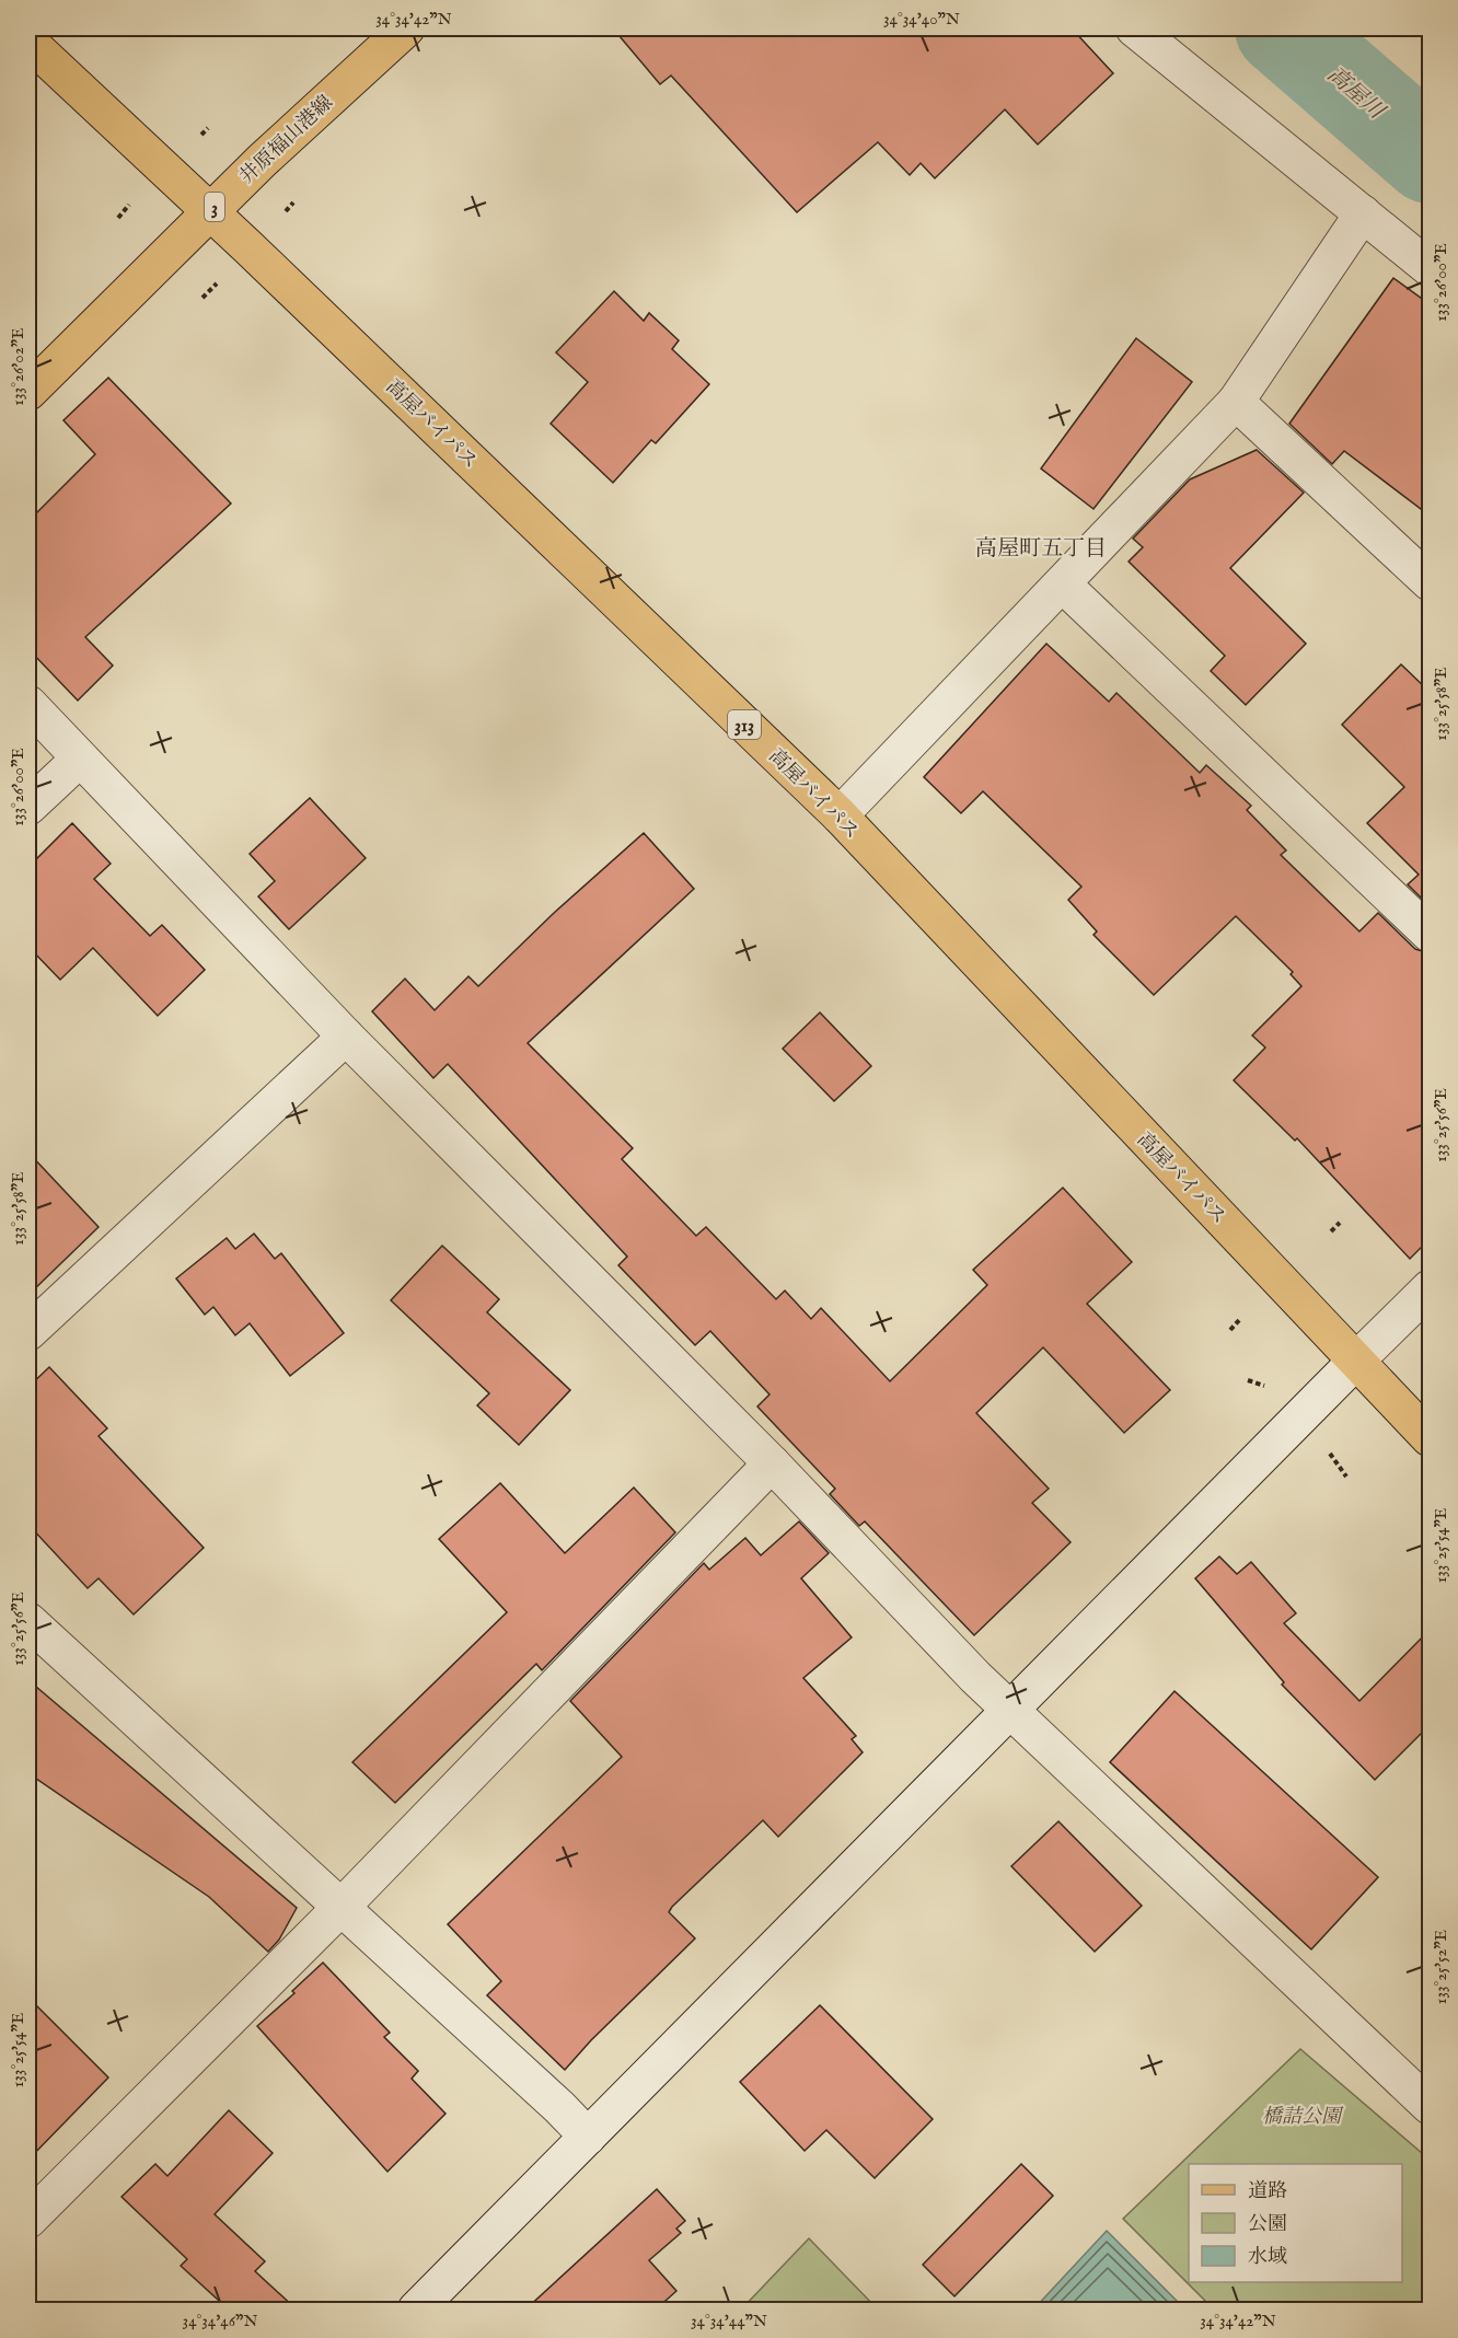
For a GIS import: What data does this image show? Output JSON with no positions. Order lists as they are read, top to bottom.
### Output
{
  "streets": {
    "main road": [
      "井原福山港線",
      "3",
      "高屋バイパス",
      "313"
    ]
  },
  "crossings": [
    ["井原福山港線", "高屋バイパス"]
  ],
  "districts": ["高屋町五丁目"],
  "water": ["高屋川"],
  "parks": ["橋詰公園"],
  "legend": ["道路", "公園", "水域"],
  "coordinates": [
    "34°34'42\"N",
    "34°34'40\"N",
    "133°26'00\"E",
    "133°26'02\"E",
    "133°25'58\"E",
    "133°25'56\"E",
    "133°25'54\"E",
    "133°25'52\"E",
    "34°34'46\"N",
    "34°34'44\"N"
  ]
}
